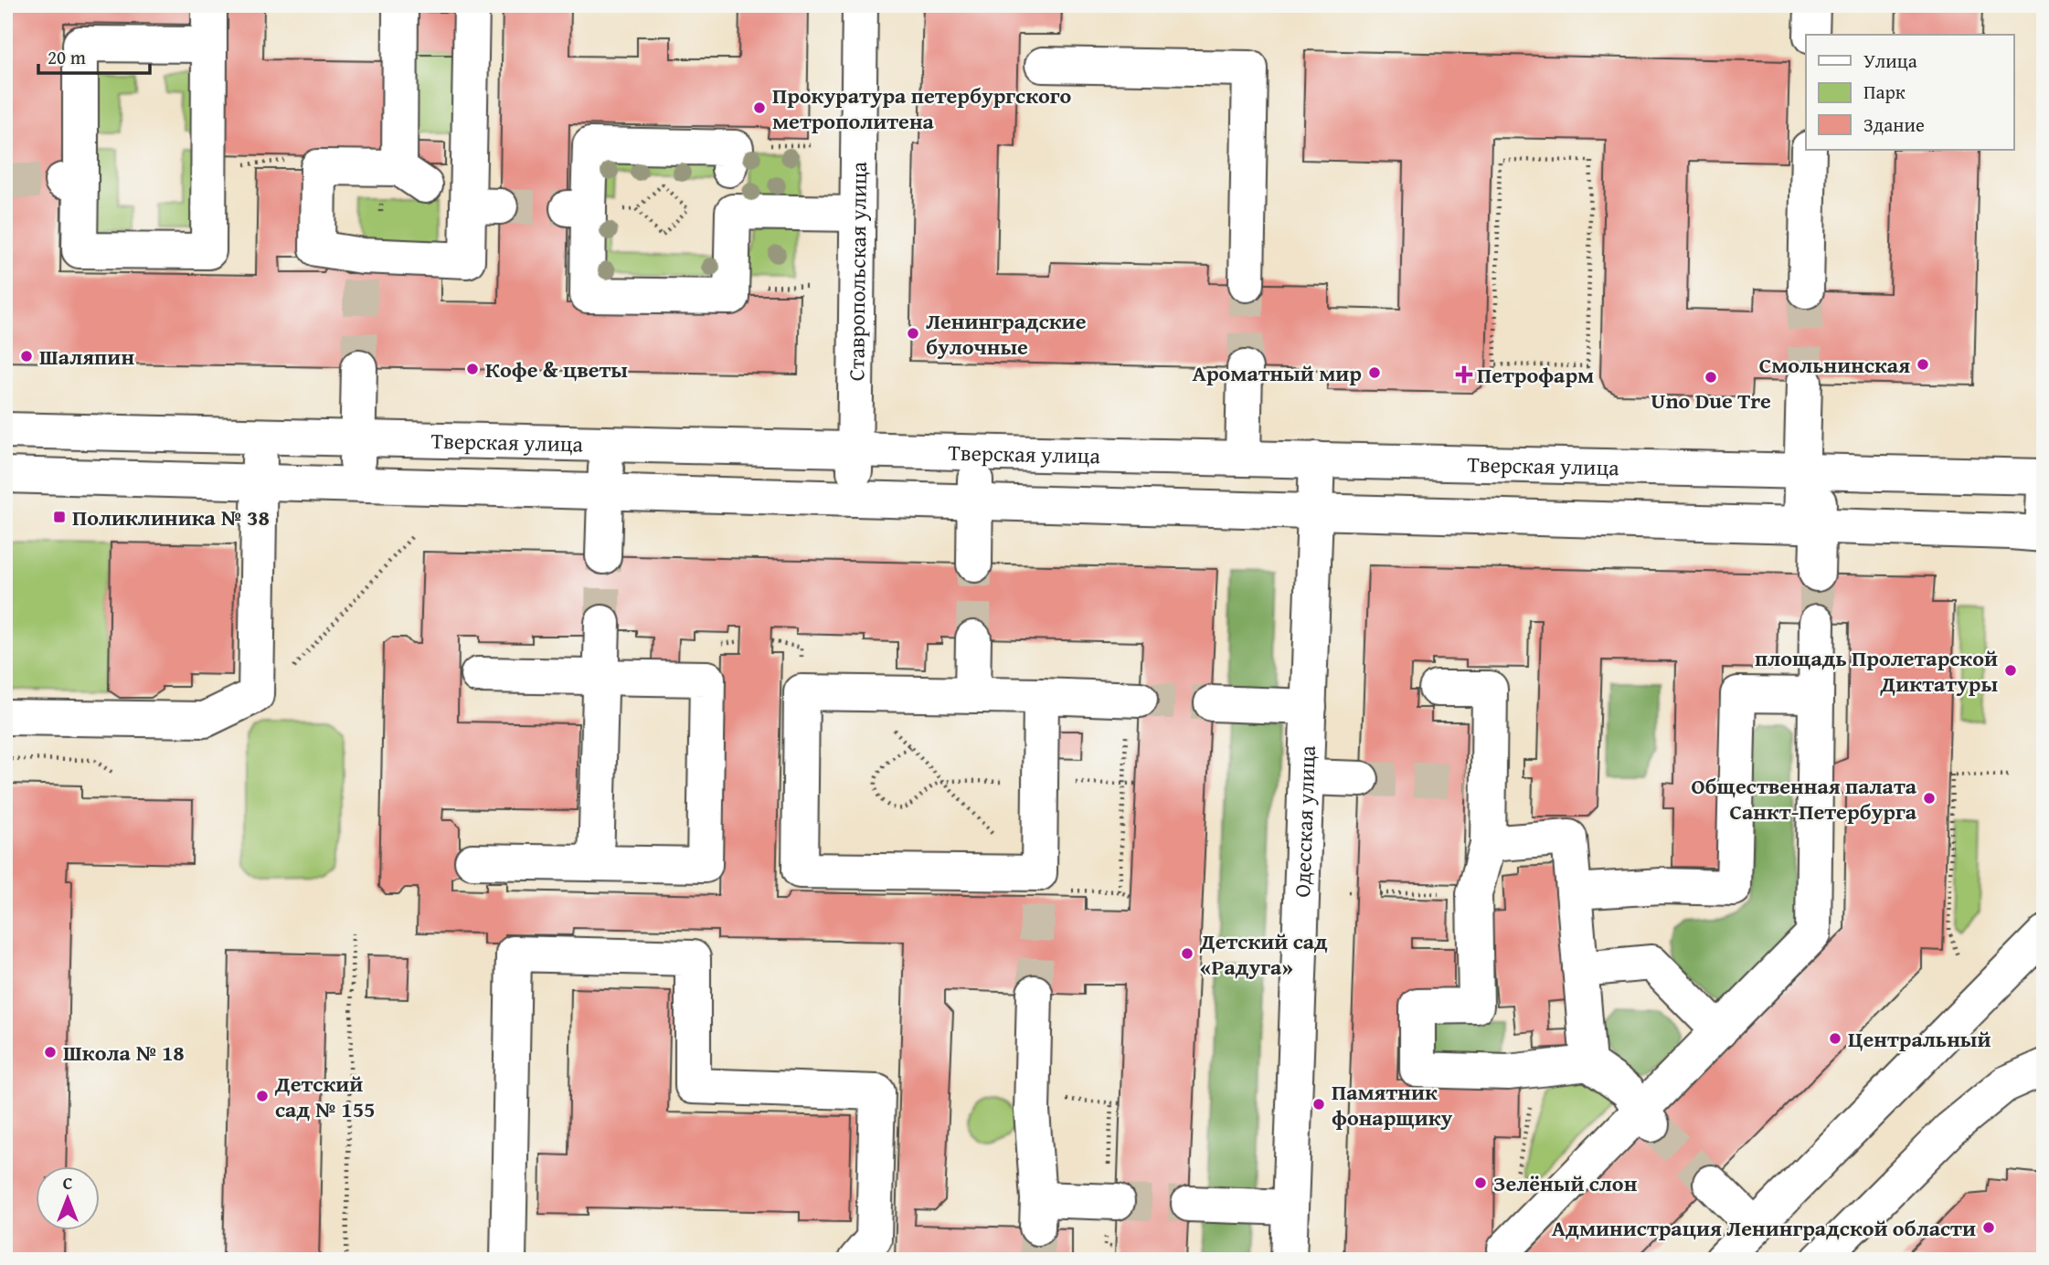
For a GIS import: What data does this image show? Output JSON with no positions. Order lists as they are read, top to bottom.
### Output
{
  "streets": {
    "street": ["Ставропольская улица", "Тверская улица", "Одесская улица"]
  },
  "crossings": [
    ["Ставропольская улица", "Тверская улица"],
    ["Тверская улица", "Одесская улица"]
  ],
  "places": {
    "other": [
      "Прокуратура петербургского метрополитена",
      "Ленинградские булочные",
      "Шаляпин",
      "Смольнинская",
      "Кофе & цветы",
      "Ароматный мир",
      "Uno Due Tre",
      "площадь Пролетарской Диктатуры",
      "Общественная палата Санкт-Петербурга",
      "Детский сад «Радуга»",
      "Центральный",
      "Школа № 18",
      "Детский сад № 155",
      "Памятник фонарщику",
      "Зелёный слон",
      "Администрация Ленинградской области"
    ],
    "health": ["Петрофарм"],
    "transit": ["Поликлиника № 38"]
  },
  "legend": ["Улица", "Парк", "Здание"],
  "scale_bar": "20 m",
  "north": "top"
}
